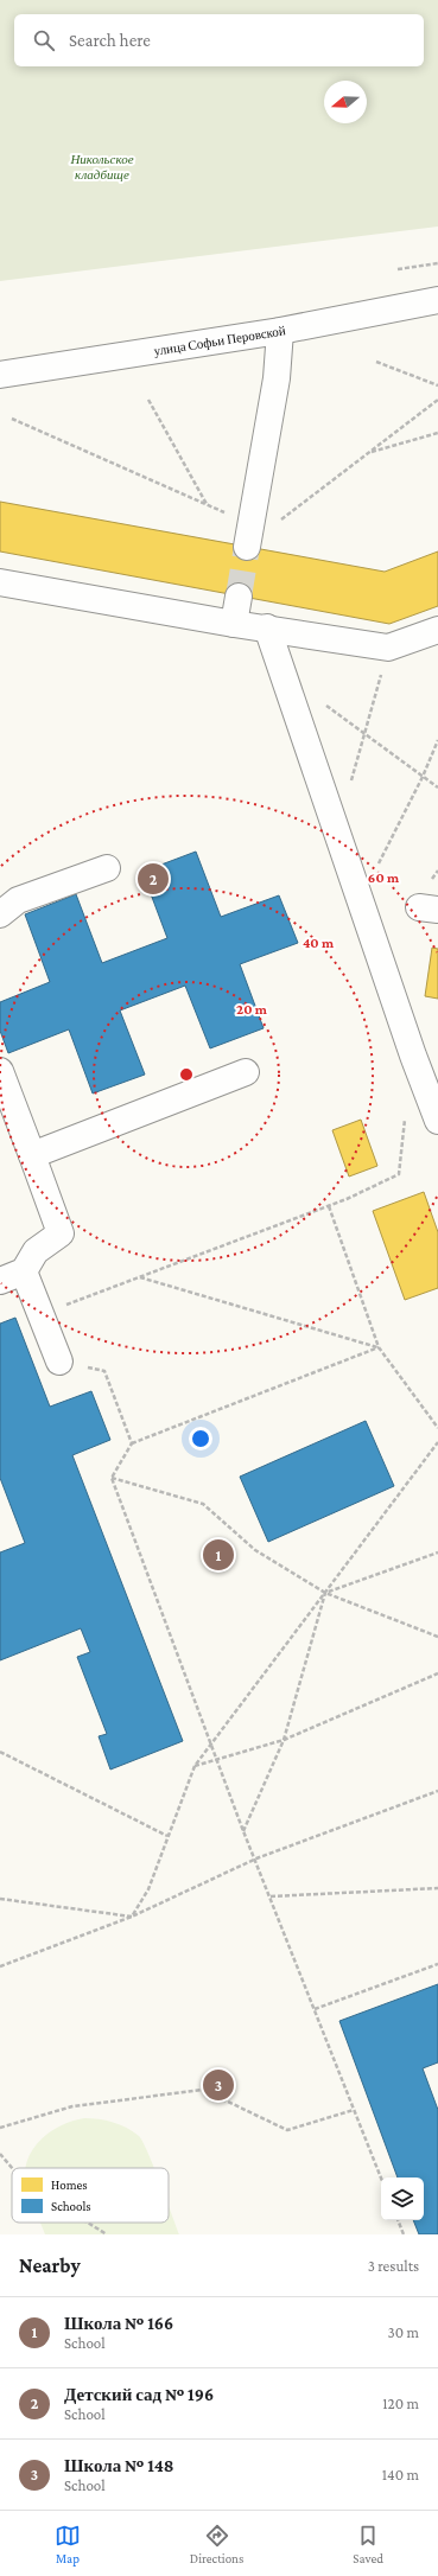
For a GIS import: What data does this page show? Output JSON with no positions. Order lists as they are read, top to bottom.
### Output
{
  "streets": {
    "street": ["улица Софьи Перовской"]
  },
  "parks": ["Никольское кладбище"],
  "legend": ["Homes", "Schools"],
  "north": "left",
  "page": {
    "search": "Search here",
    "pins": ["2", "1", "3"],
    "heading": ["Nearby", "3 results"],
    "list": [
      {
        "mark": "1",
        "name": "Школа № 166",
        "note": "School",
        "value": "30 m"
      },
      {
        "mark": "2",
        "name": "Детский сад № 196",
        "note": "School",
        "value": "120 m"
      },
      {
        "mark": "3",
        "name": "Школа № 148",
        "note": "School",
        "value": "140 m"
      }
    ],
    "nav": ["Map", "Directions", "Saved"]
  },
  "rings": ["60 m", "40 m", "20 m"]
}
